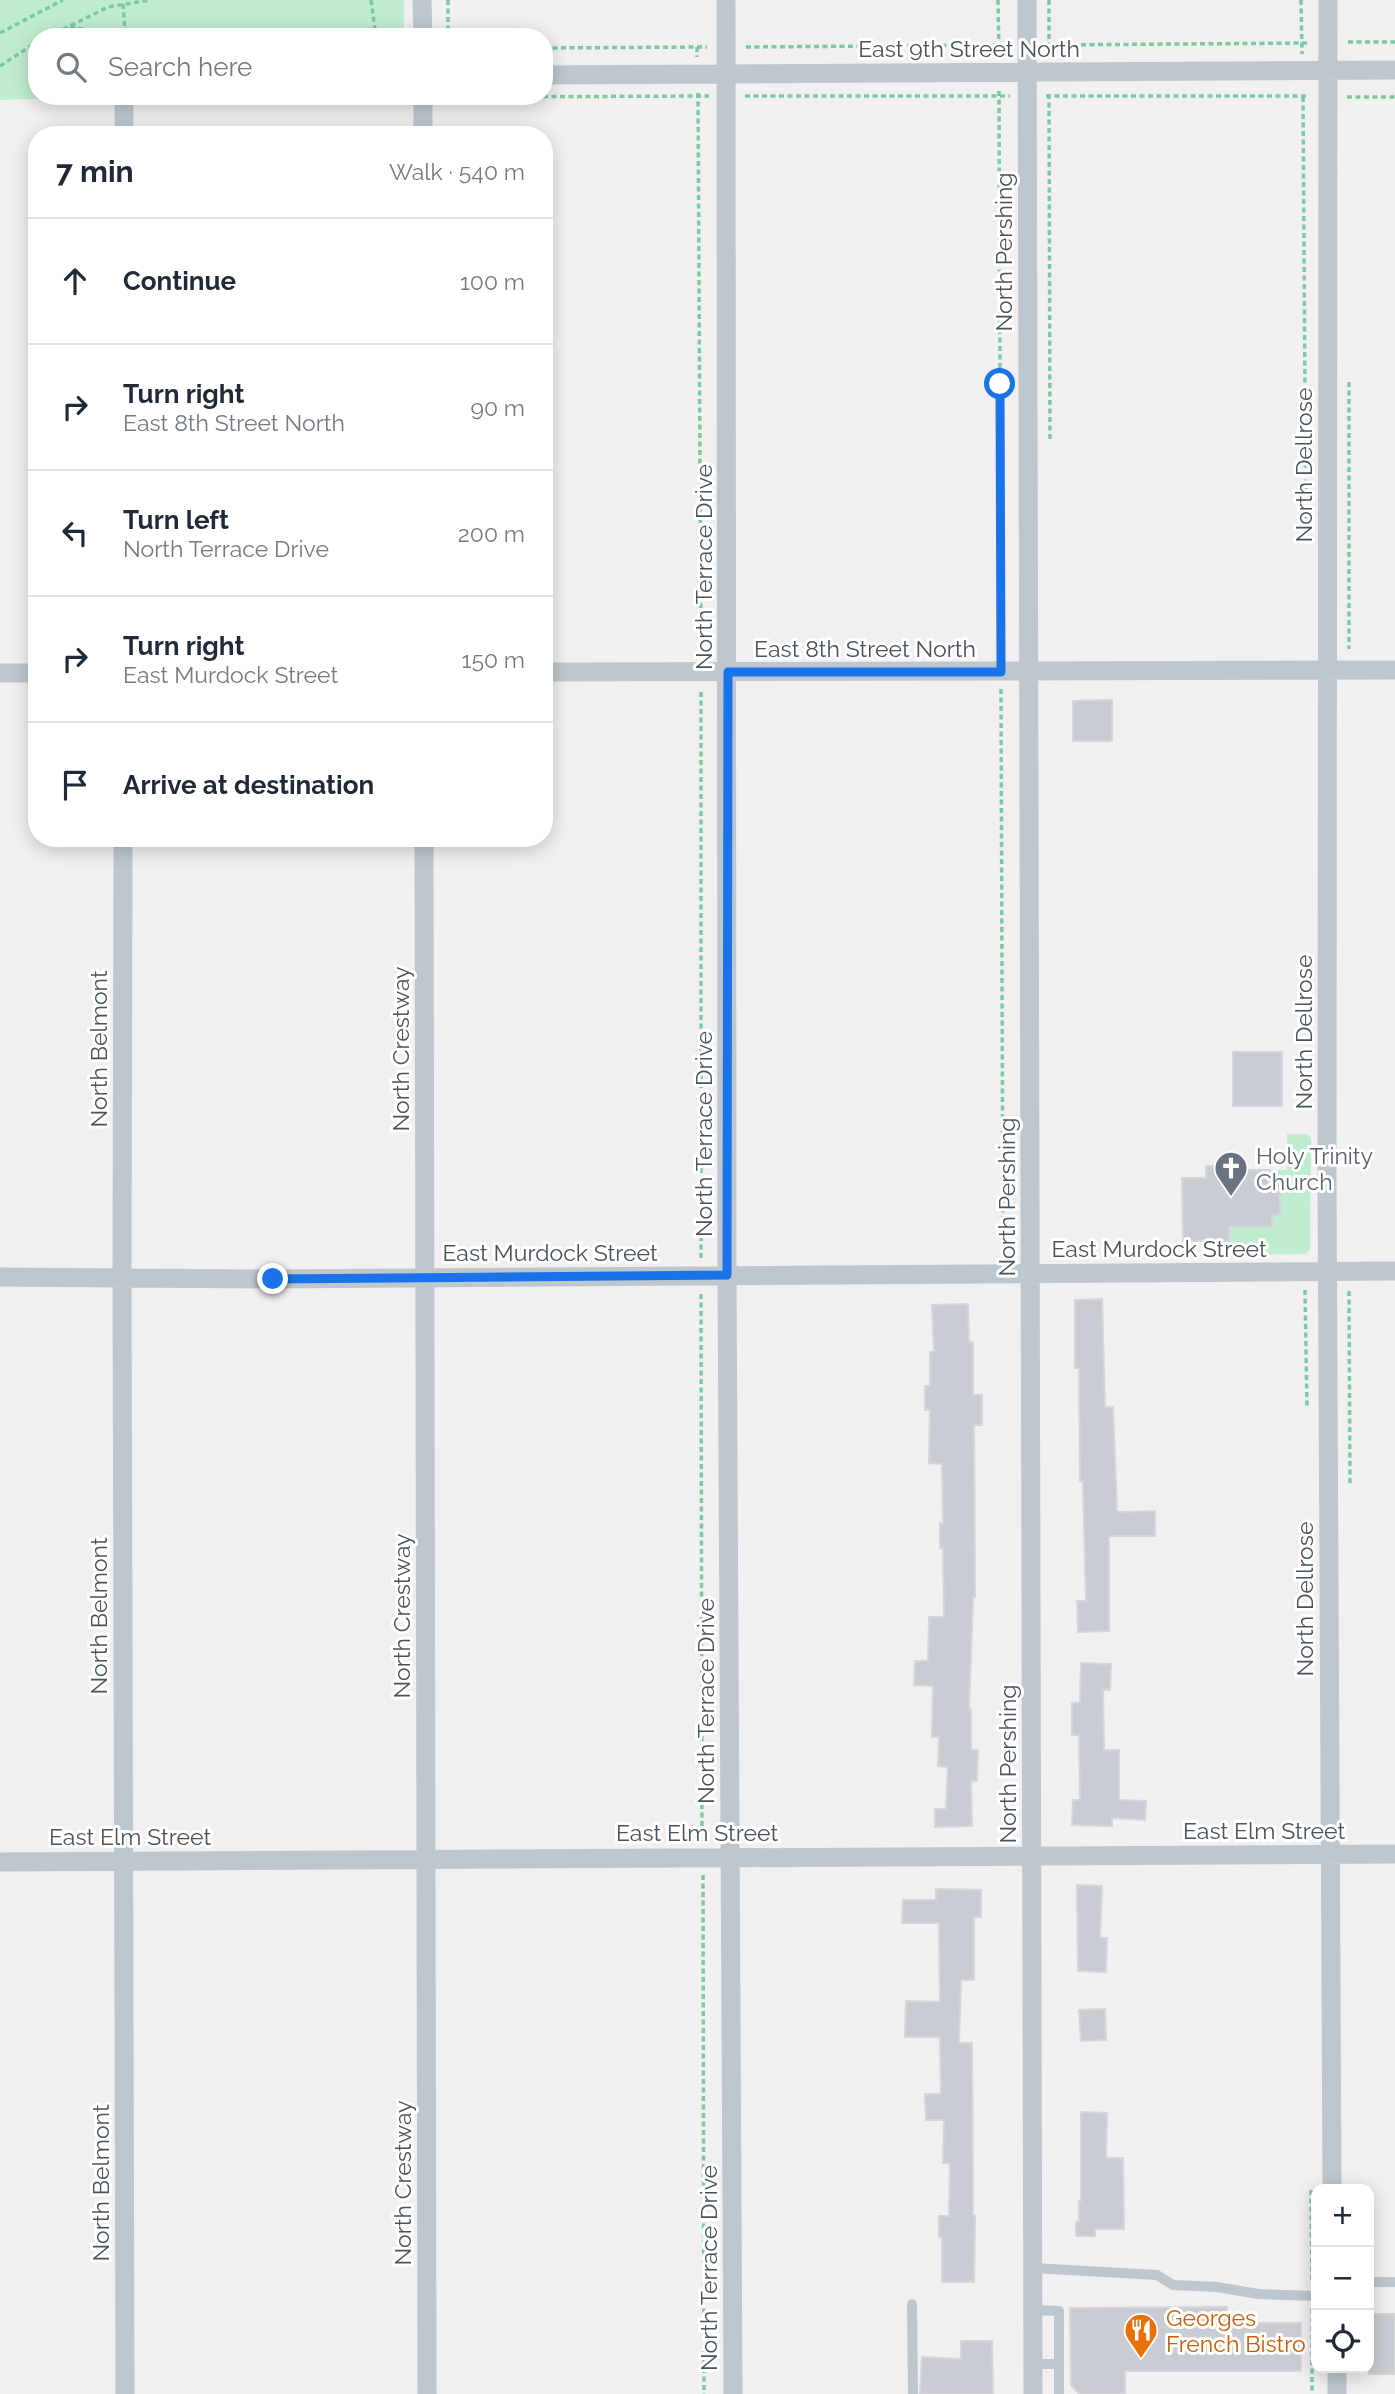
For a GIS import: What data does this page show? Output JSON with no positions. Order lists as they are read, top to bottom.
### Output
{
  "streets": {
    "street": [
      "East 9th Street North",
      "North Pershing",
      "North Dellrose",
      "North Terrace Drive",
      "East 8th Street North",
      "North Belmont",
      "North Crestway",
      "East Murdock Street",
      "East Elm Street"
    ]
  },
  "crossings": [
    ["East 9th Street North", "North Pershing"],
    ["East 9th Street North", "North Dellrose"],
    ["East 9th Street North", "North Terrace Drive"],
    ["North Pershing", "East 8th Street North"],
    ["North Pershing", "East Murdock Street"],
    ["North Pershing", "East Elm Street"],
    ["North Dellrose", "East 8th Street North"],
    ["North Dellrose", "East Murdock Street"],
    ["North Dellrose", "East Elm Street"],
    ["North Terrace Drive", "East 8th Street North"],
    ["North Terrace Drive", "East Murdock Street"],
    ["North Terrace Drive", "East Elm Street"],
    ["North Belmont", "East Murdock Street"],
    ["North Belmont", "East Elm Street"],
    ["North Crestway", "East Murdock Street"],
    ["North Crestway", "East Elm Street"]
  ],
  "places": {
    "church": ["Holy Trinity Church"],
    "restaurant": ["Georges French Bistro"]
  },
  "page": {
    "search": "Search here",
    "heading": ["7 min", "Walk · 540 m"],
    "list": [
      ["Continue", "100 m"],
      ["Turn right", "East 8th Street North", "90 m"],
      ["Turn left", "North Terrace Drive", "200 m"],
      ["Turn right", "East Murdock Street", "150 m"],
      "Arrive at destination"
    ],
    "map_buttons": ["+", "−"]
  }
}
